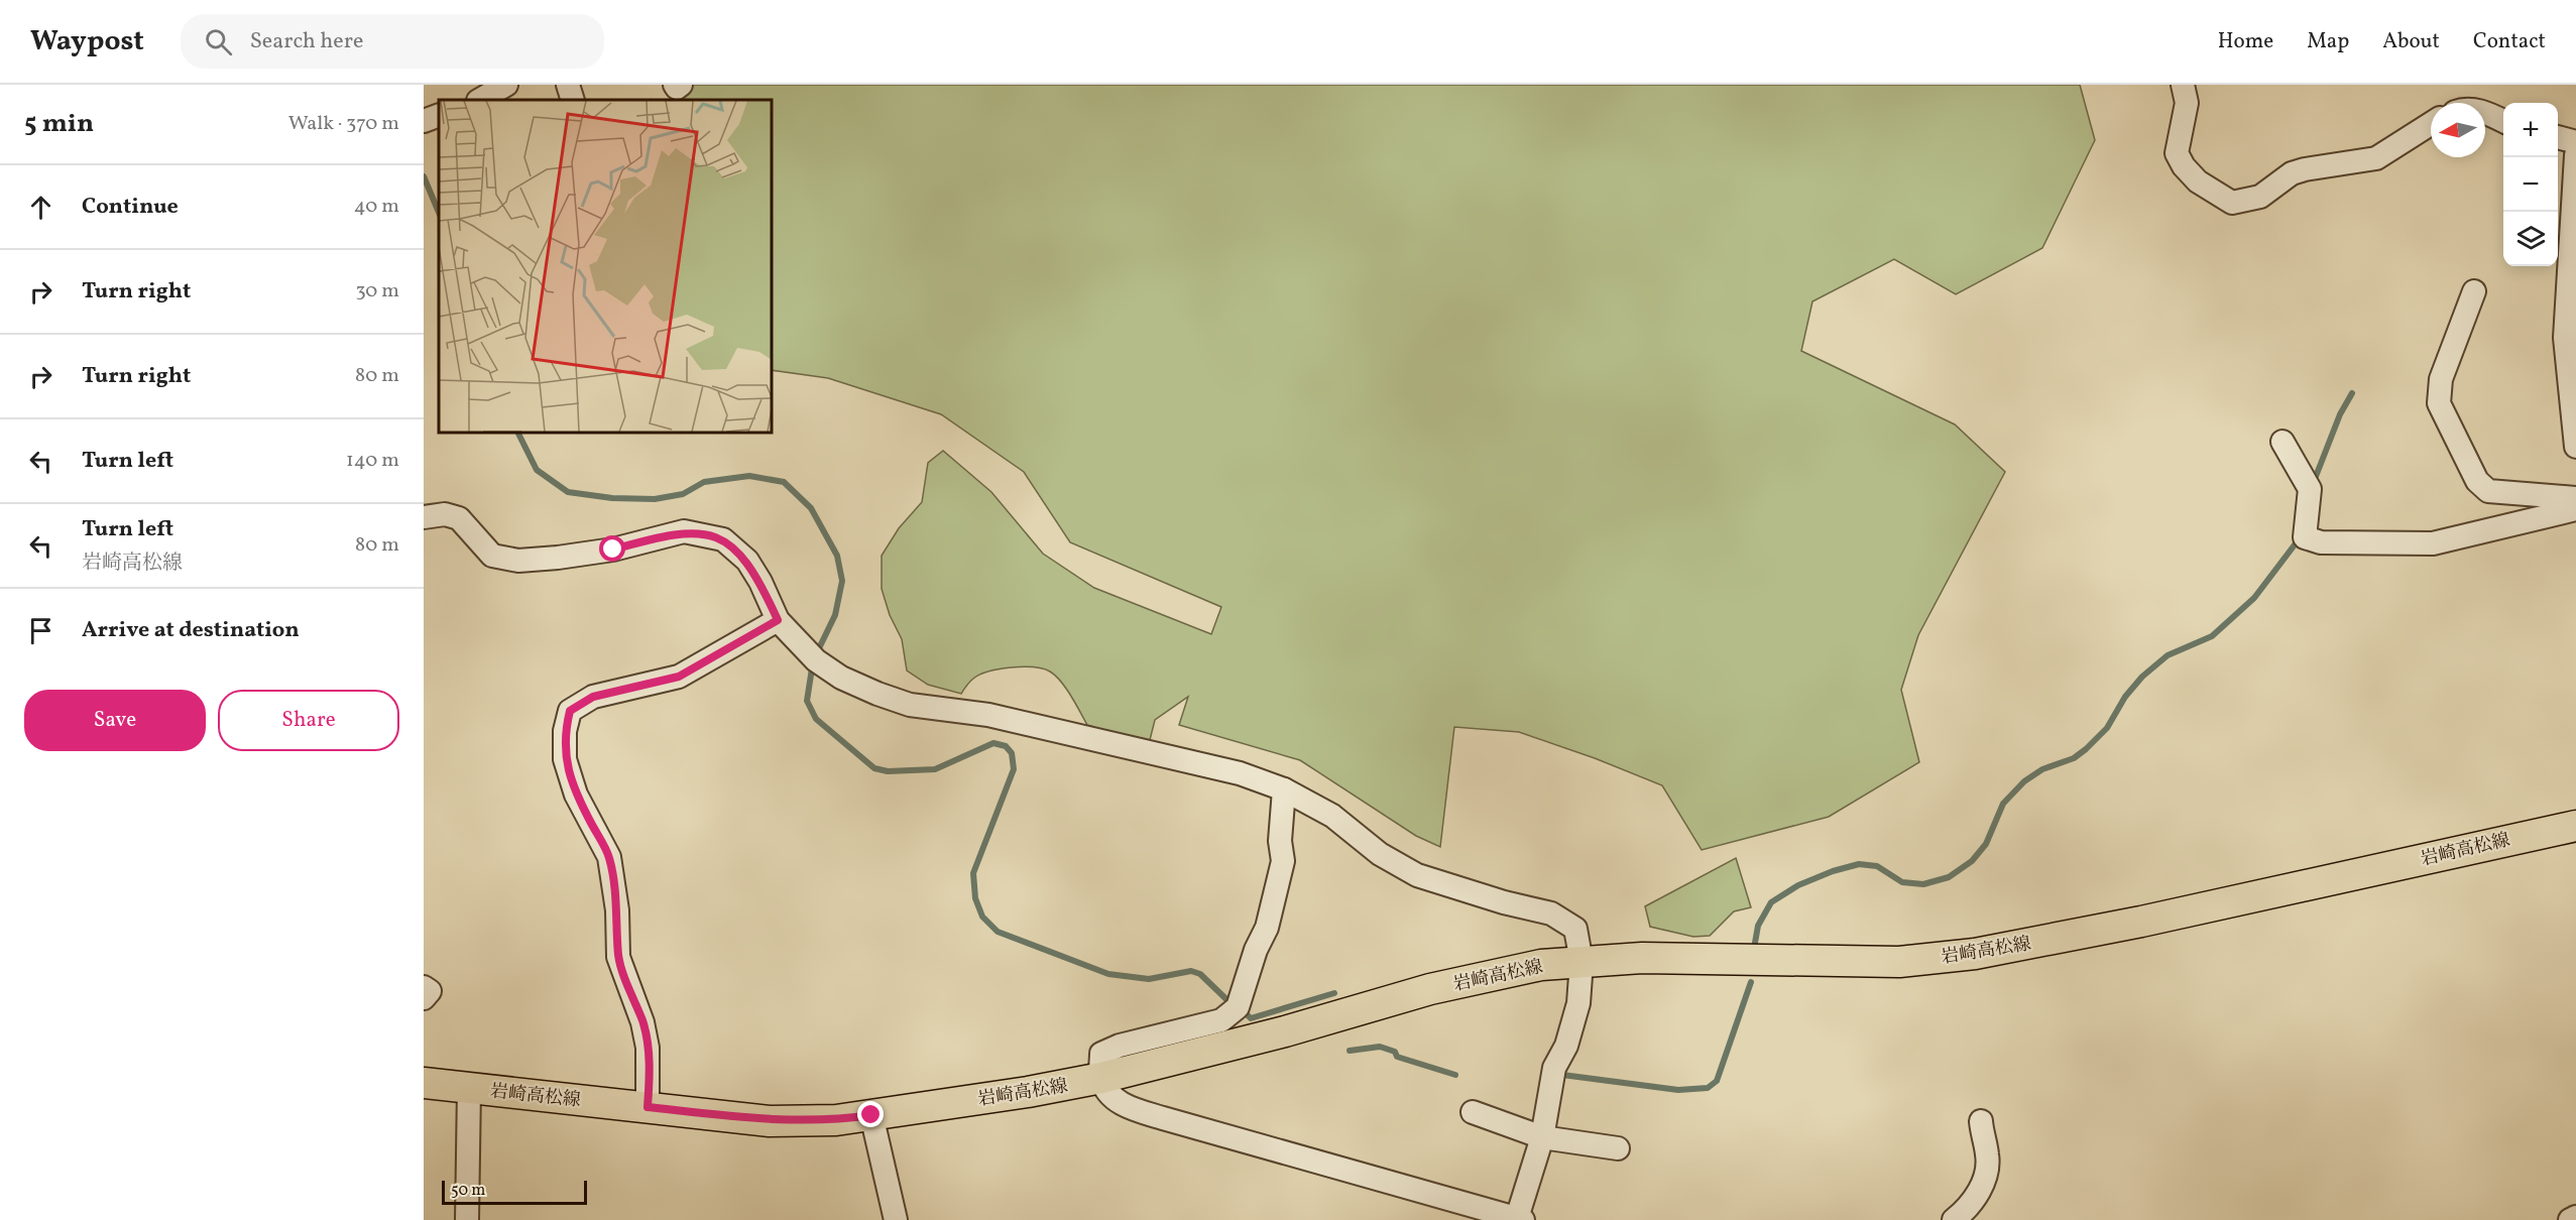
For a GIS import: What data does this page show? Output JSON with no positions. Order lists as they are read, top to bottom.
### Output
{
  "streets": {
    "main road": ["岩崎高松線"]
  },
  "scale_bar": "50 m",
  "north": "left",
  "page": {
    "header": "Waypost",
    "search": "Search here",
    "nav": [
      "Home",
      "Map",
      "About",
      "Contact"
    ],
    "heading": ["5 min", "Walk · 370 m"],
    "map_buttons": ["+", "−"],
    "list": [
      ["Continue", "40 m"],
      ["Turn right", "30 m"],
      ["Turn right", "80 m"],
      ["Turn left", "140 m"],
      ["Turn left", "岩崎高松線", "80 m"],
      "Arrive at destination"
    ],
    "buttons": ["Save", "Share"],
    "scale": "50 m"
  }
}
